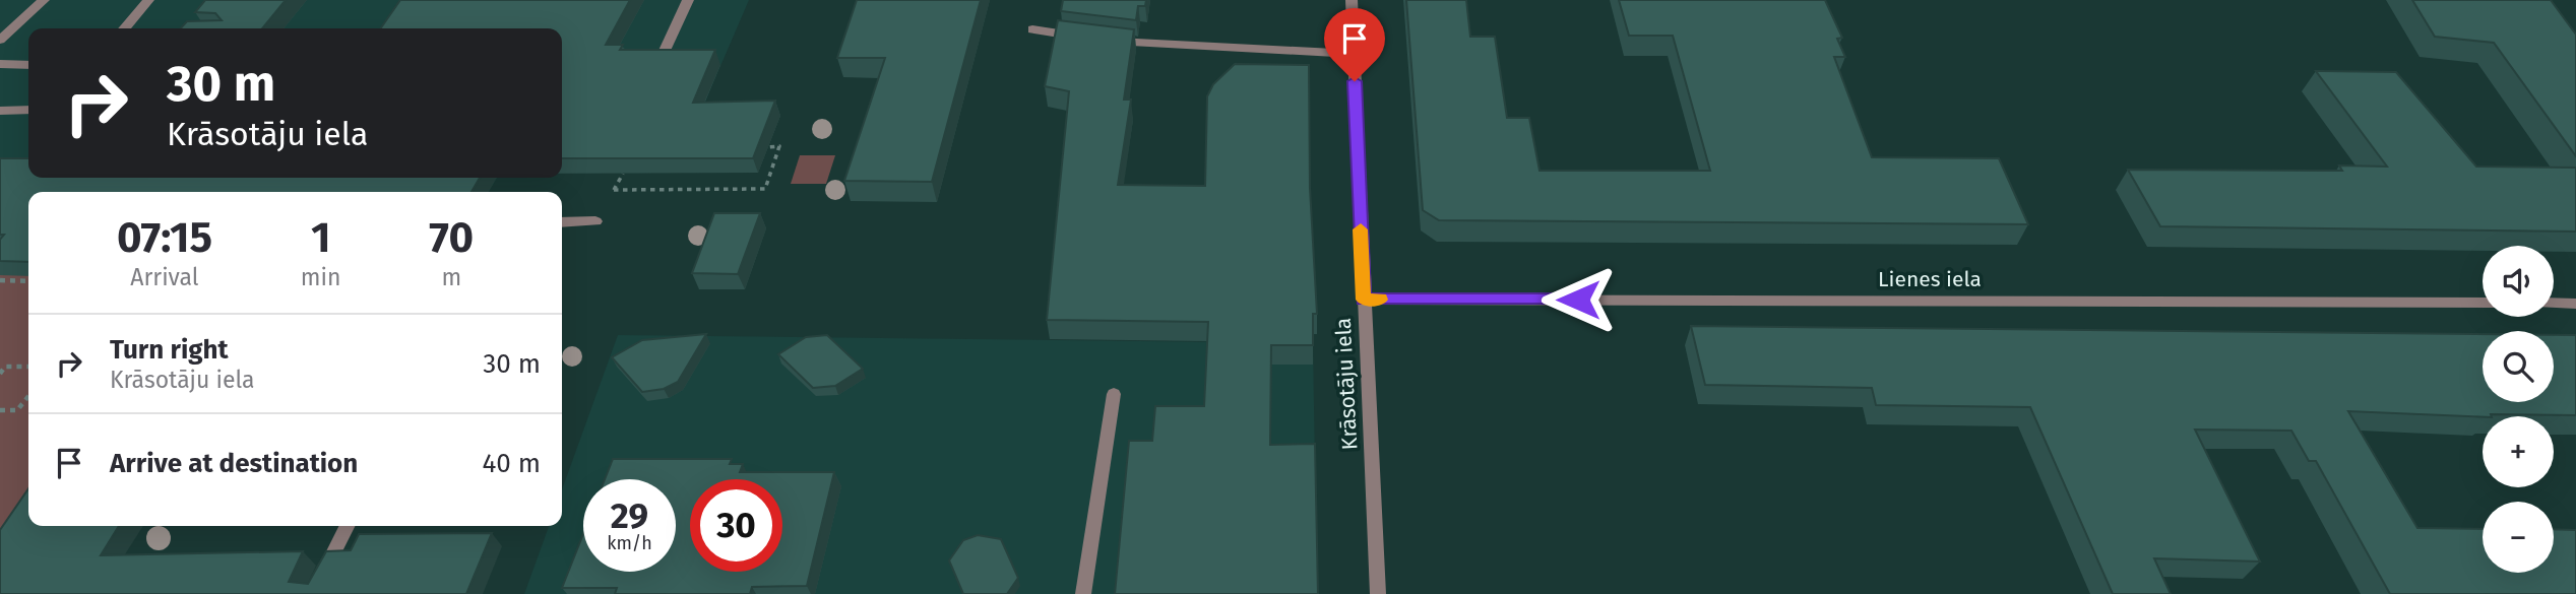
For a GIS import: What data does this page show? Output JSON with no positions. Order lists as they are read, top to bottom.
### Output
{
  "streets": {
    "street": ["Lienes iela", "Krāsotāju iela"]
  },
  "crossings": [
    ["Lienes iela", "Krāsotāju iela"]
  ],
  "page": {
    "turn": ["30 m", "Krāsotāju iela"],
    "eta": [
      "07:15",
      "Arrival",
      "1",
      "min",
      "70",
      "m"
    ],
    "map_buttons": ["+", "−"],
    "list": [
      {
        "name": "Turn right",
        "note": "Krāsotāju iela",
        "value": "30 m"
      },
      {
        "name": "Arrive at destination",
        "value": "40 m"
      }
    ],
    "speed": "29 km/h",
    "limit": "30"
  }
}
